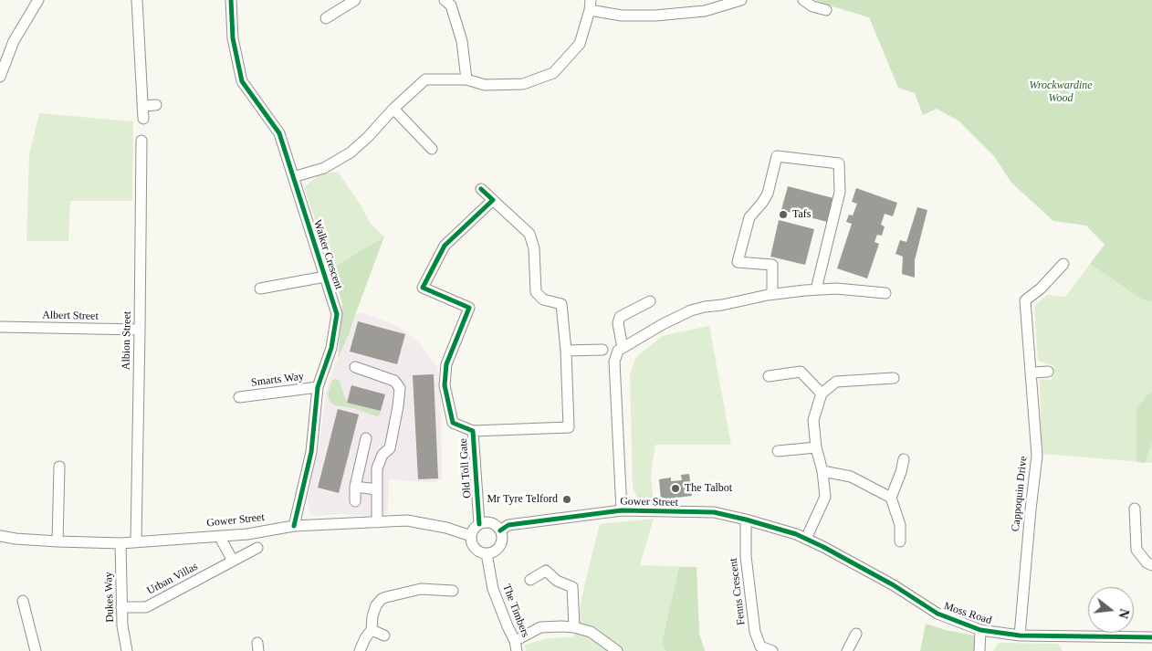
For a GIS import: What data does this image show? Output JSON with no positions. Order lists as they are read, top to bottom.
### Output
{
  "streets": {
    "street": [
      "Walker Crescent",
      "Albert Street",
      "Albion Street",
      "Smarts Way",
      "Old Toll Gate",
      "Cappoquin Drive",
      "Gower Street",
      "Urban Villas",
      "Fenns Crescent",
      "Dukes Way",
      "The Timbers",
      "Moss Road"
    ]
  },
  "crossings": [
    ["Walker Crescent", "Smarts Way"],
    ["Walker Crescent", "Gower Street"],
    ["Albert Street", "Albion Street"],
    ["Albion Street", "Gower Street"],
    ["Old Toll Gate", "Gower Street"],
    ["Old Toll Gate", "The Timbers"],
    ["Cappoquin Drive", "Moss Road"],
    ["Gower Street", "Fenns Crescent"],
    ["Gower Street", "Dukes Way"],
    ["Gower Street", "The Timbers"],
    ["Gower Street", "Moss Road"],
    ["Urban Villas", "Dukes Way"],
    ["Fenns Crescent", "Moss Road"]
  ],
  "parks": ["Wrockwardine Wood"],
  "places": ["Tafs", "The Talbot", "Mr Tyre Telford"],
  "north": "right"
}
